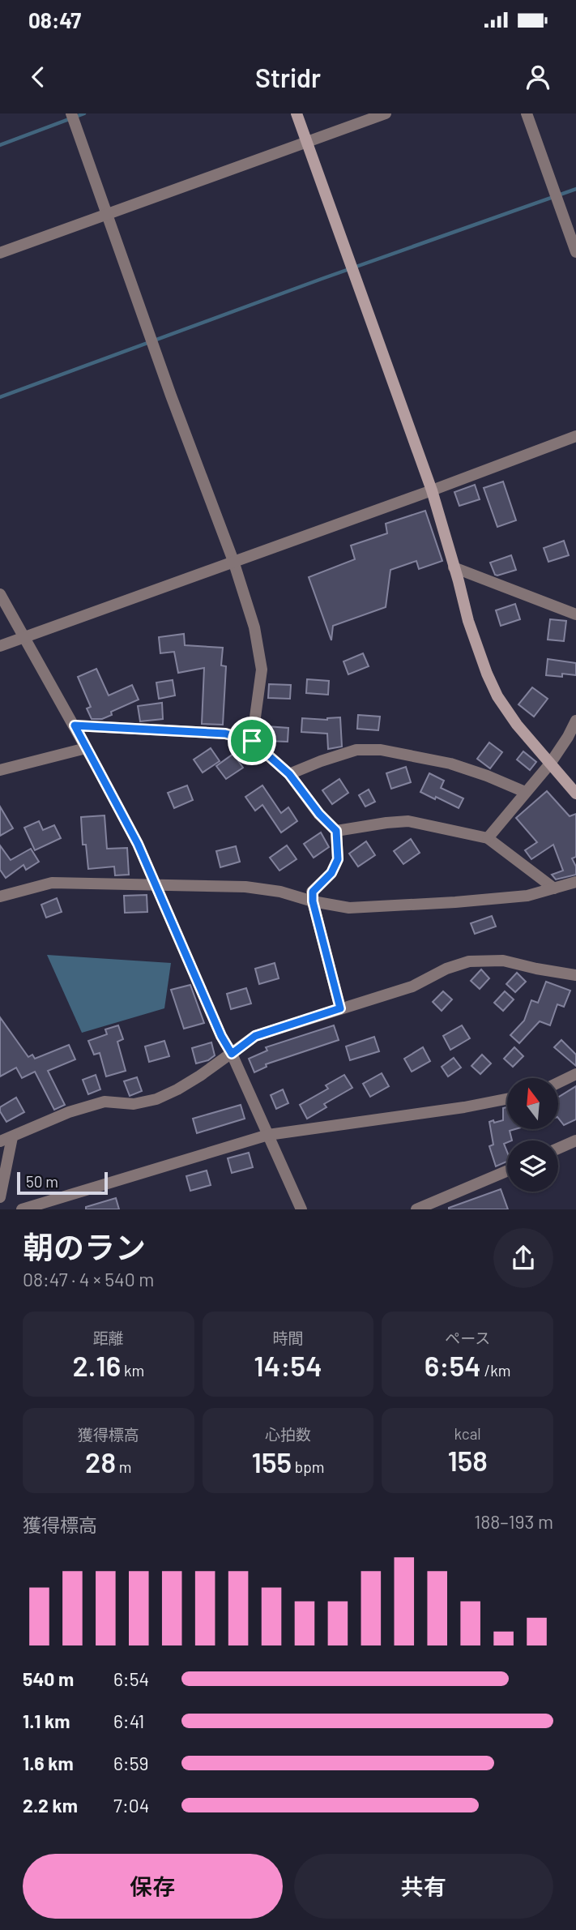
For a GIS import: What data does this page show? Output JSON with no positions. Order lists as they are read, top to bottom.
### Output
{
  "scale_bar": "50 m",
  "north": "top",
  "page": {
    "status": "08:47",
    "header": "Stridr",
    "scale": "50 m",
    "heading": ["朝のラン", "08:47 · 4 × 540 m"],
    "stats": [
      ["距離", "2.16 km"],
      ["時間", "14:54"],
      ["ペース", "6:54 /km"],
      ["獲得標高", "28 m"],
      ["心拍数", "155 bpm"],
      ["kcal", "158"]
    ],
    "chart": ["獲得標高", "188–193 m"],
    "list": [
      {
        "name": "540 m",
        "note": "6:54"
      },
      {
        "name": "1.1 km",
        "note": "6:41"
      },
      {
        "name": "1.6 km",
        "note": "6:59"
      },
      {
        "name": "2.2 km",
        "note": "7:04"
      }
    ],
    "buttons": ["保存", "共有"]
  }
}
